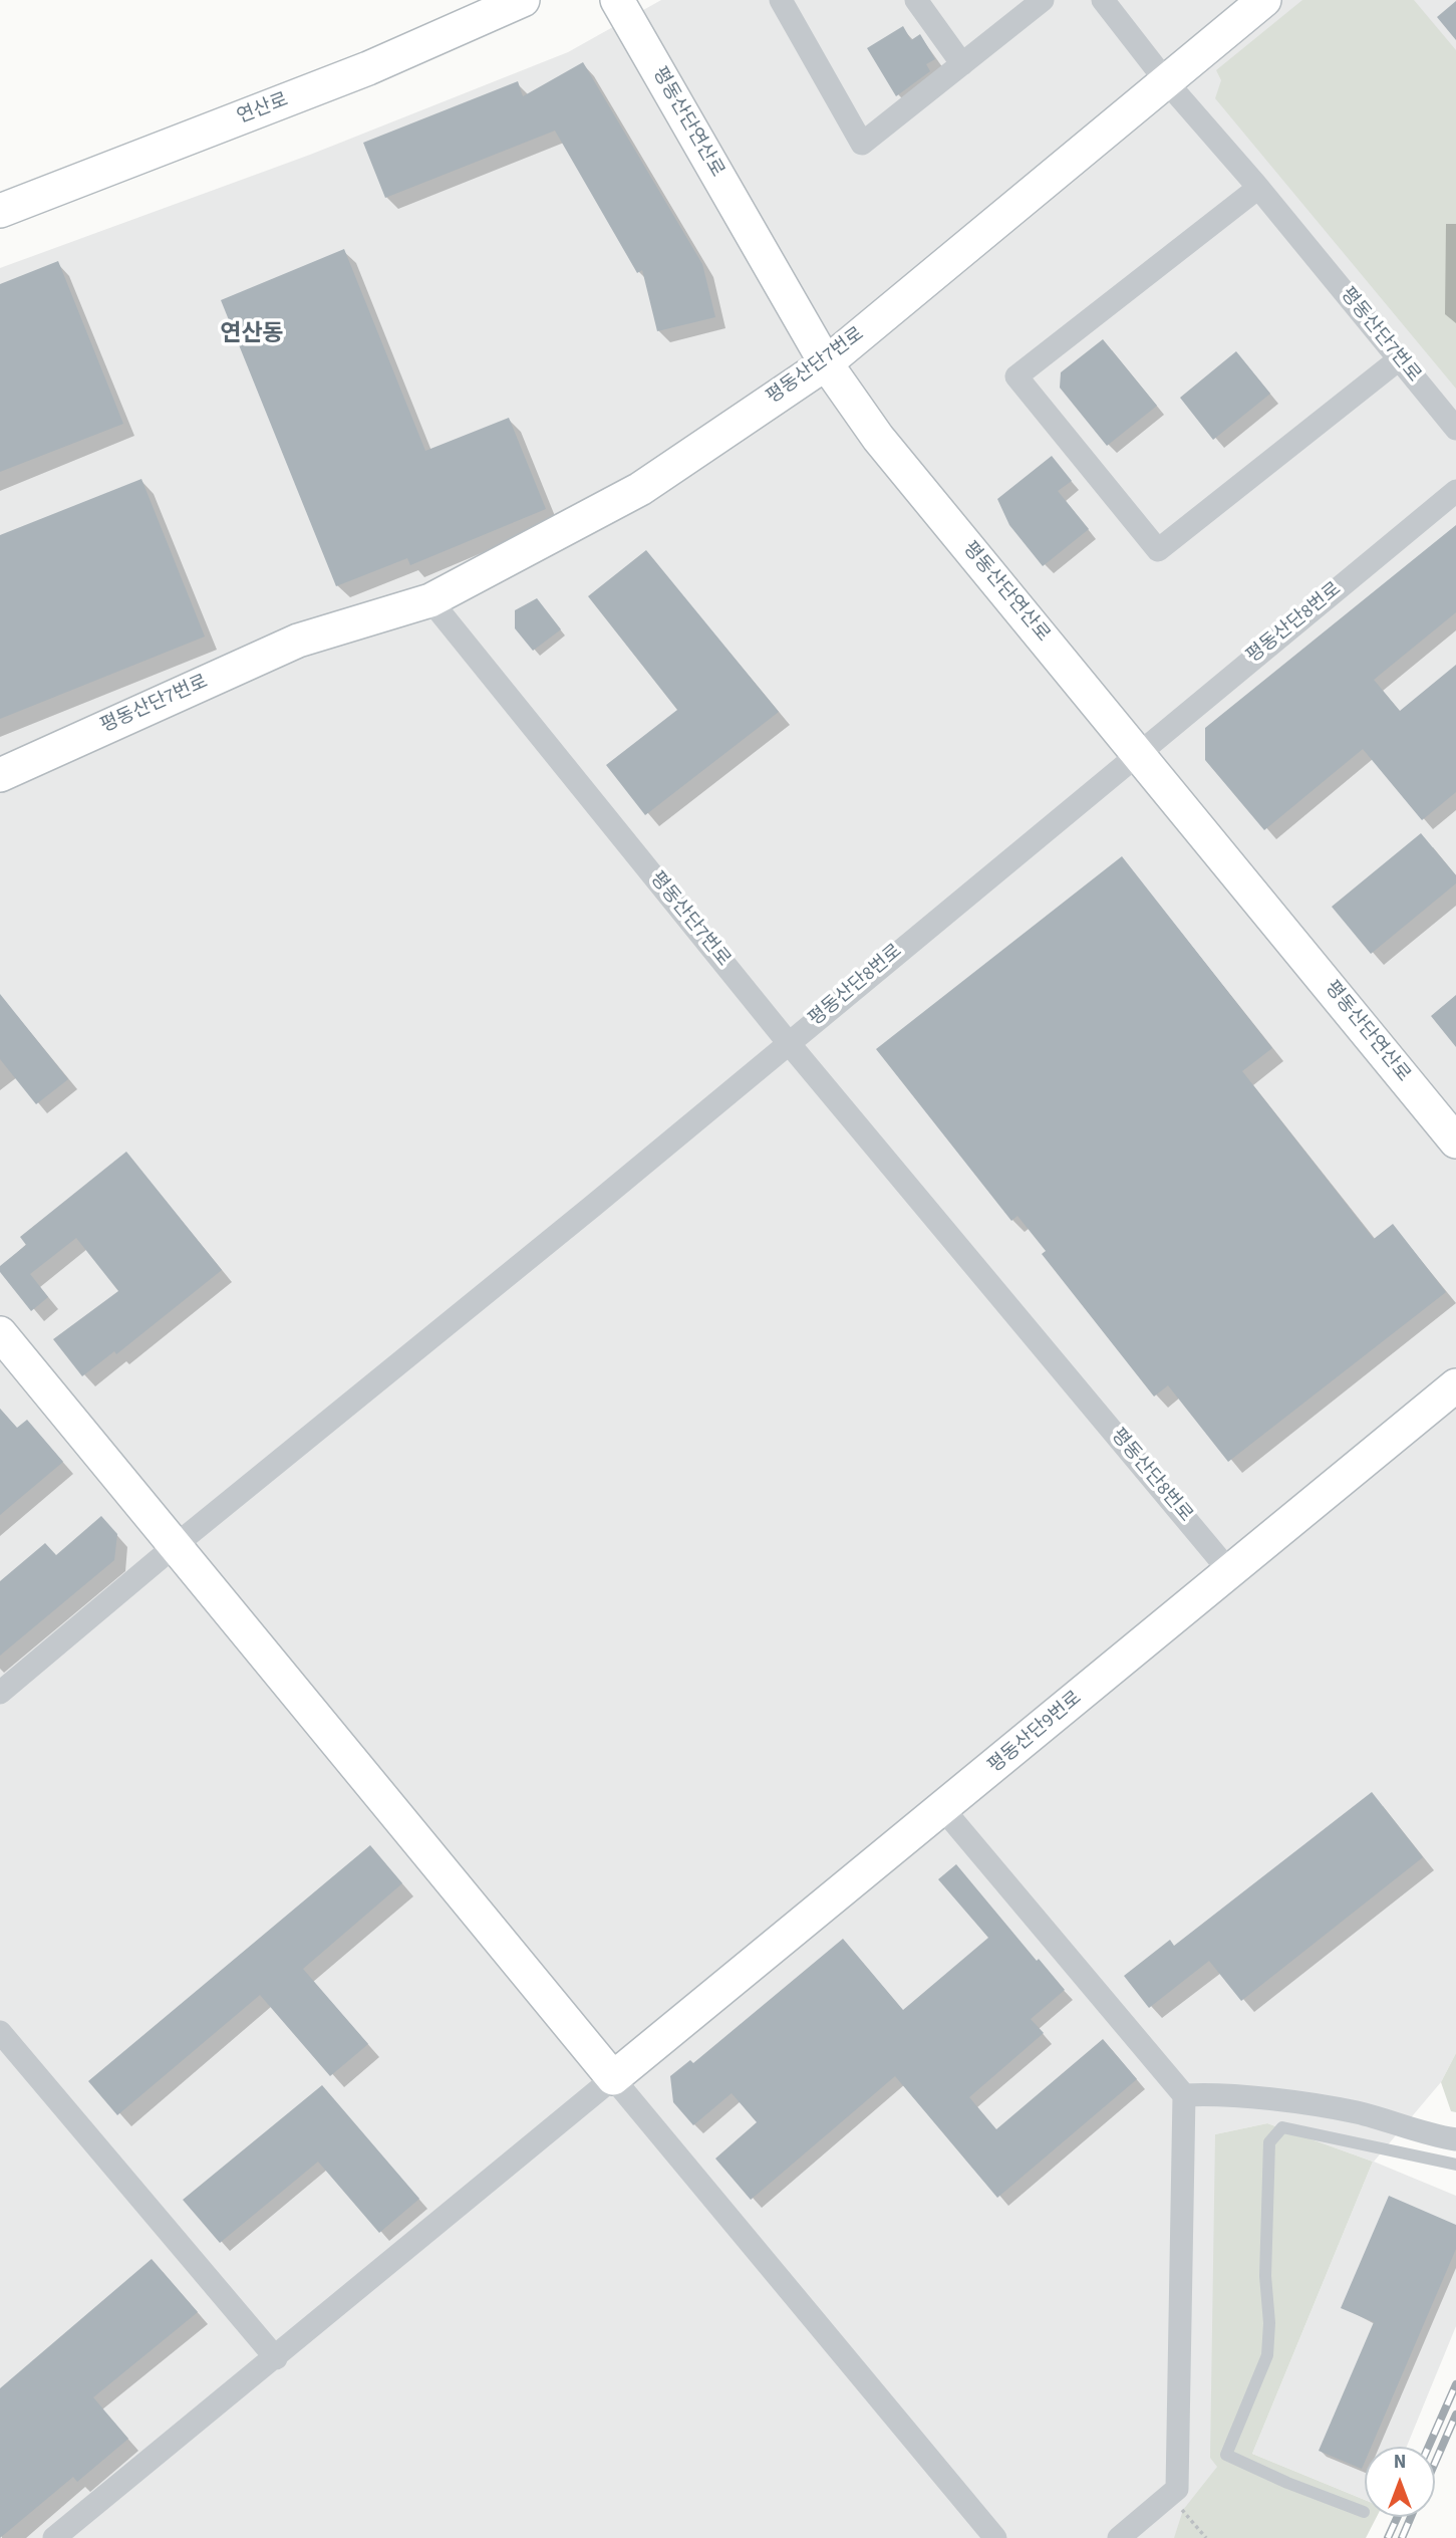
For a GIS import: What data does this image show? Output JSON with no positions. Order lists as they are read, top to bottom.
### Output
{
  "streets": {
    "street": [
      "연산로",
      "평동산단연산로",
      "평동산단7번로",
      "평동산단8번로",
      "평동산단9번로"
    ]
  },
  "crossings": [
    ["평동산단연산로", "평동산단7번로"],
    ["평동산단연산로", "평동산단8번로"],
    ["평동산단7번로", "평동산단8번로"],
    ["평동산단8번로", "평동산단9번로"]
  ],
  "districts": ["연산동"],
  "north": "top"
}
